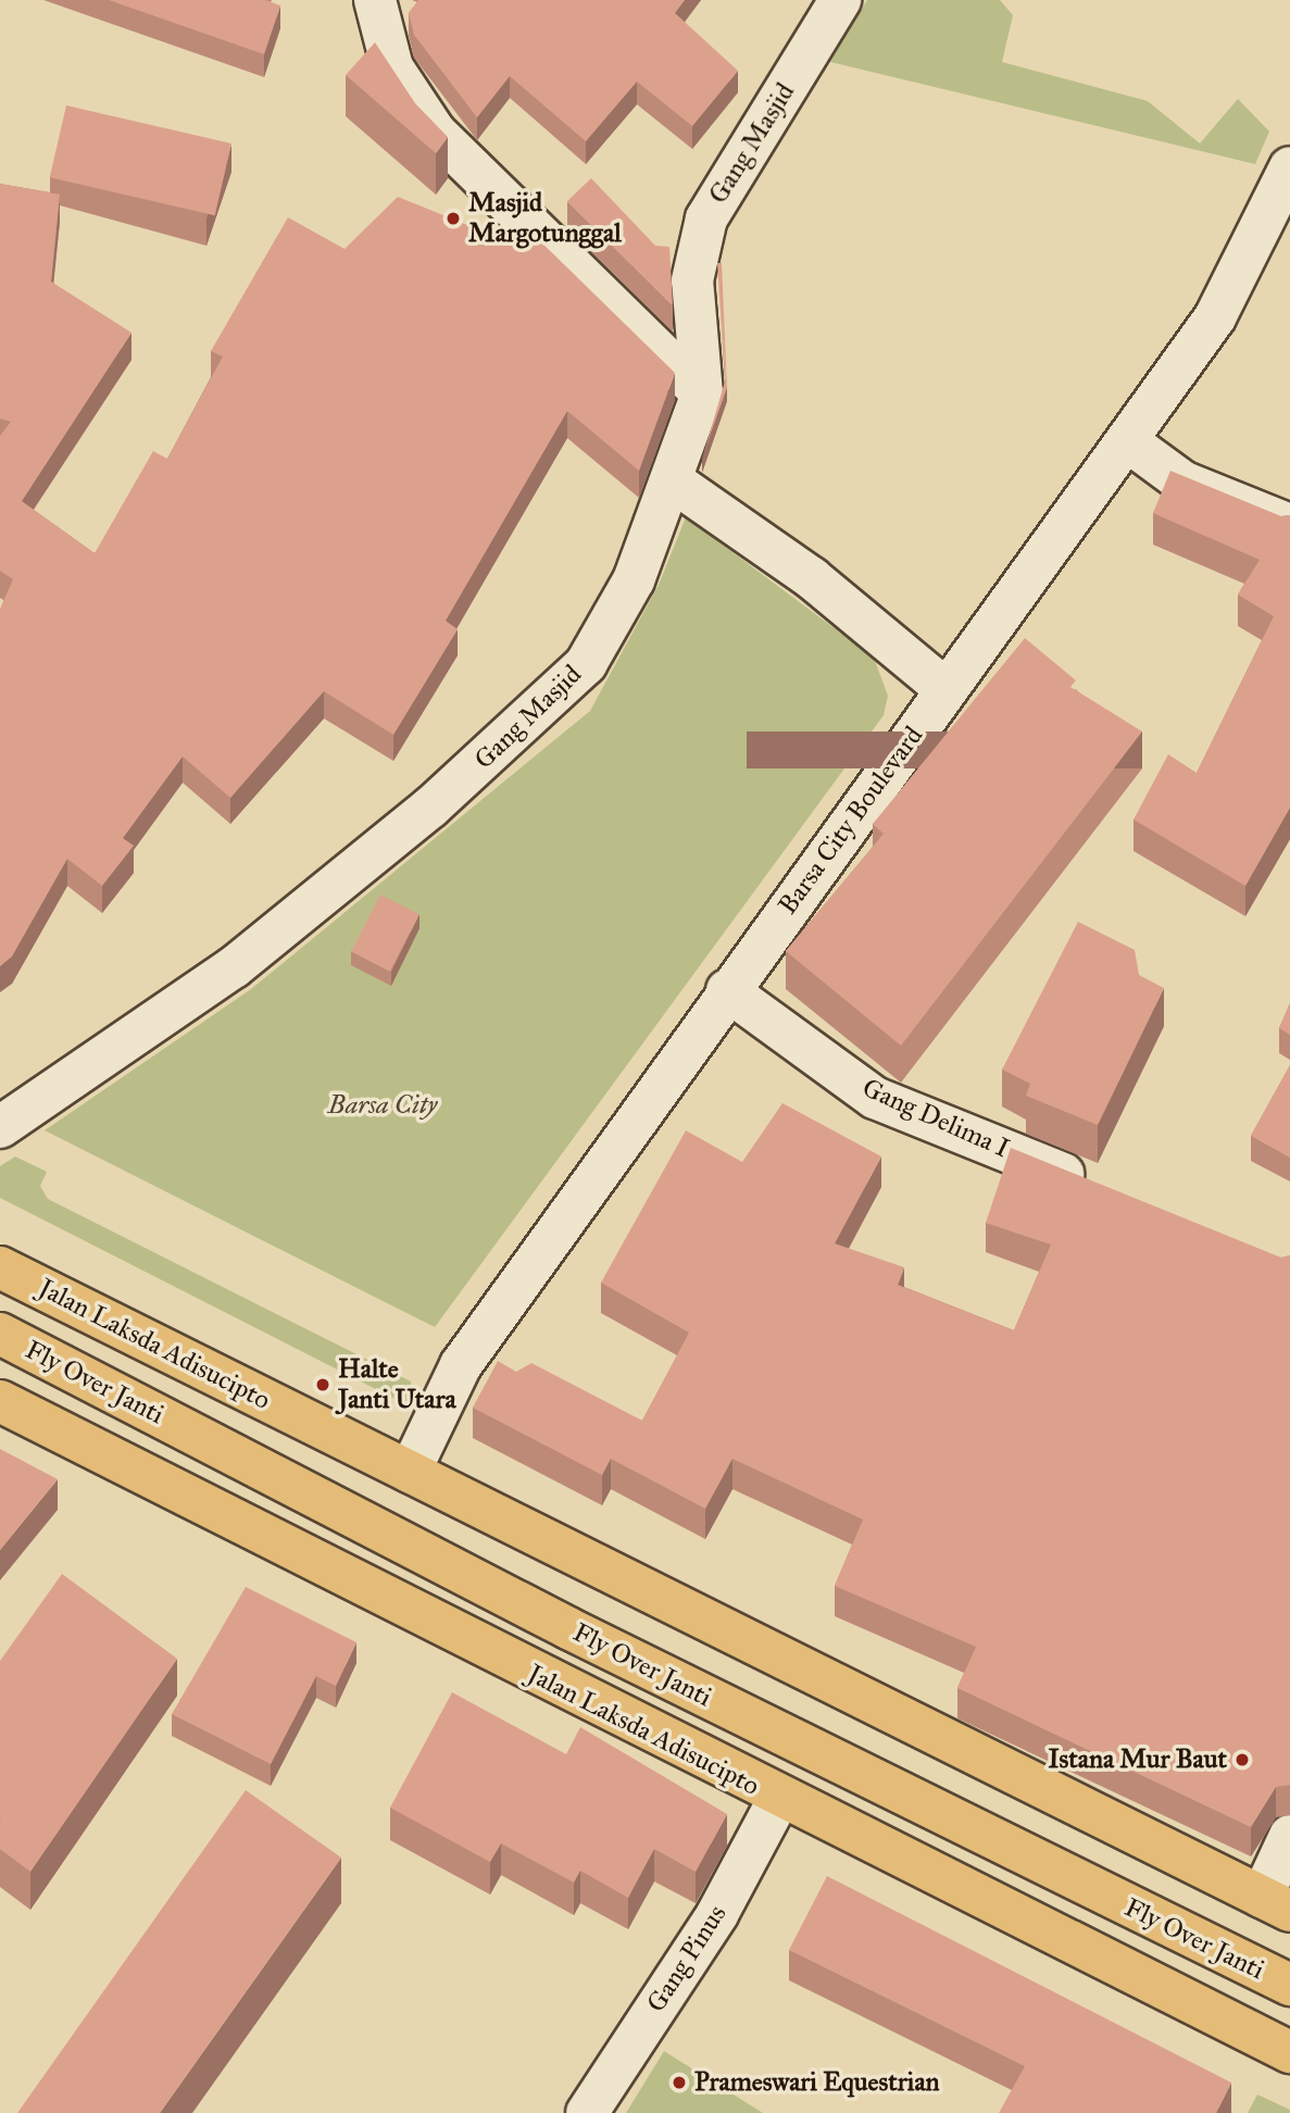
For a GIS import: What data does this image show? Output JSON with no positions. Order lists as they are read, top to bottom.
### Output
{
  "streets": {
    "highway": ["Jalan Laksda Adisucipto", "Fly Over Janti"],
    "street": [
      "Gang Masjid",
      "Barsa City Boulevard",
      "Gang Delima I",
      "Gang Pinus"
    ]
  },
  "crossings": [
    ["Barsa City Boulevard", "Gang Delima I"],
    ["Barsa City Boulevard", "Jalan Laksda Adisucipto"],
    ["Jalan Laksda Adisucipto", "Gang Pinus"]
  ],
  "parks": ["Barsa City"],
  "places": [
    "Masjid Margotunggal",
    "Halte Janti Utara",
    "Istana Mur Baut",
    "Prameswari Equestrian"
  ]
}
